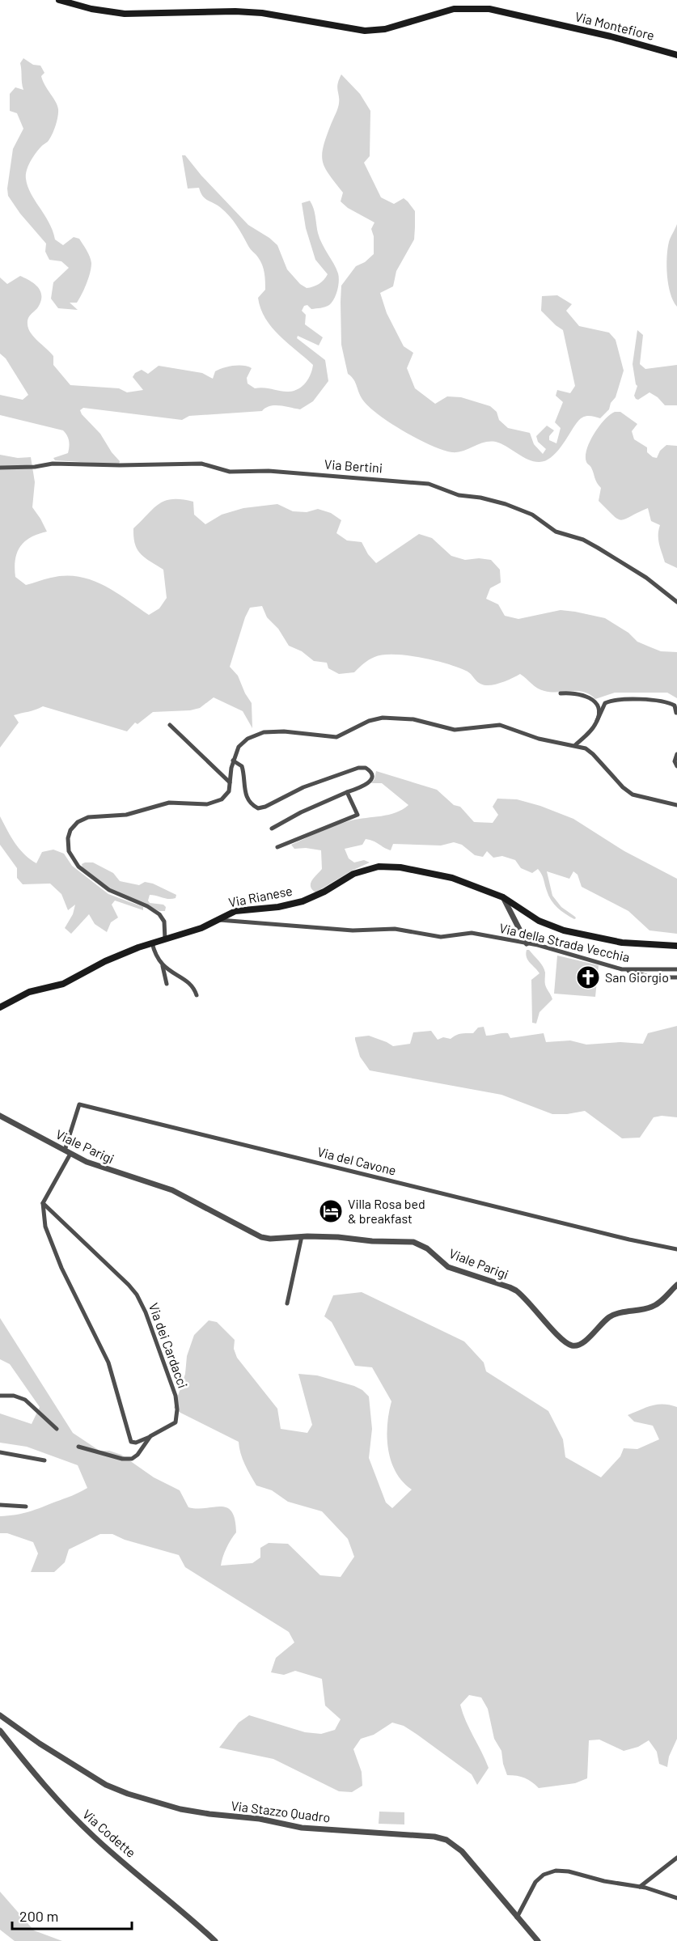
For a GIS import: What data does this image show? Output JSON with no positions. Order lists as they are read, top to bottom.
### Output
{
  "streets": {
    "main road": ["Via Montefiore", "Via Rianese"],
    "street": [
      "Via Bertini",
      "Via della Strada Vecchia",
      "Viale Parigi",
      "Via del Cavone",
      "Via dei Cardacci",
      "Via Stazzo Quadro",
      "Via Codette"
    ]
  },
  "crossings": [
    ["Via Rianese", "Via della Strada Vecchia"],
    ["Viale Parigi", "Via del Cavone"]
  ],
  "places": {
    "church": ["San Giorgio"],
    "hotel": ["Villa Rosa bed & breakfast"]
  },
  "scale_bar": "200 m"
}
